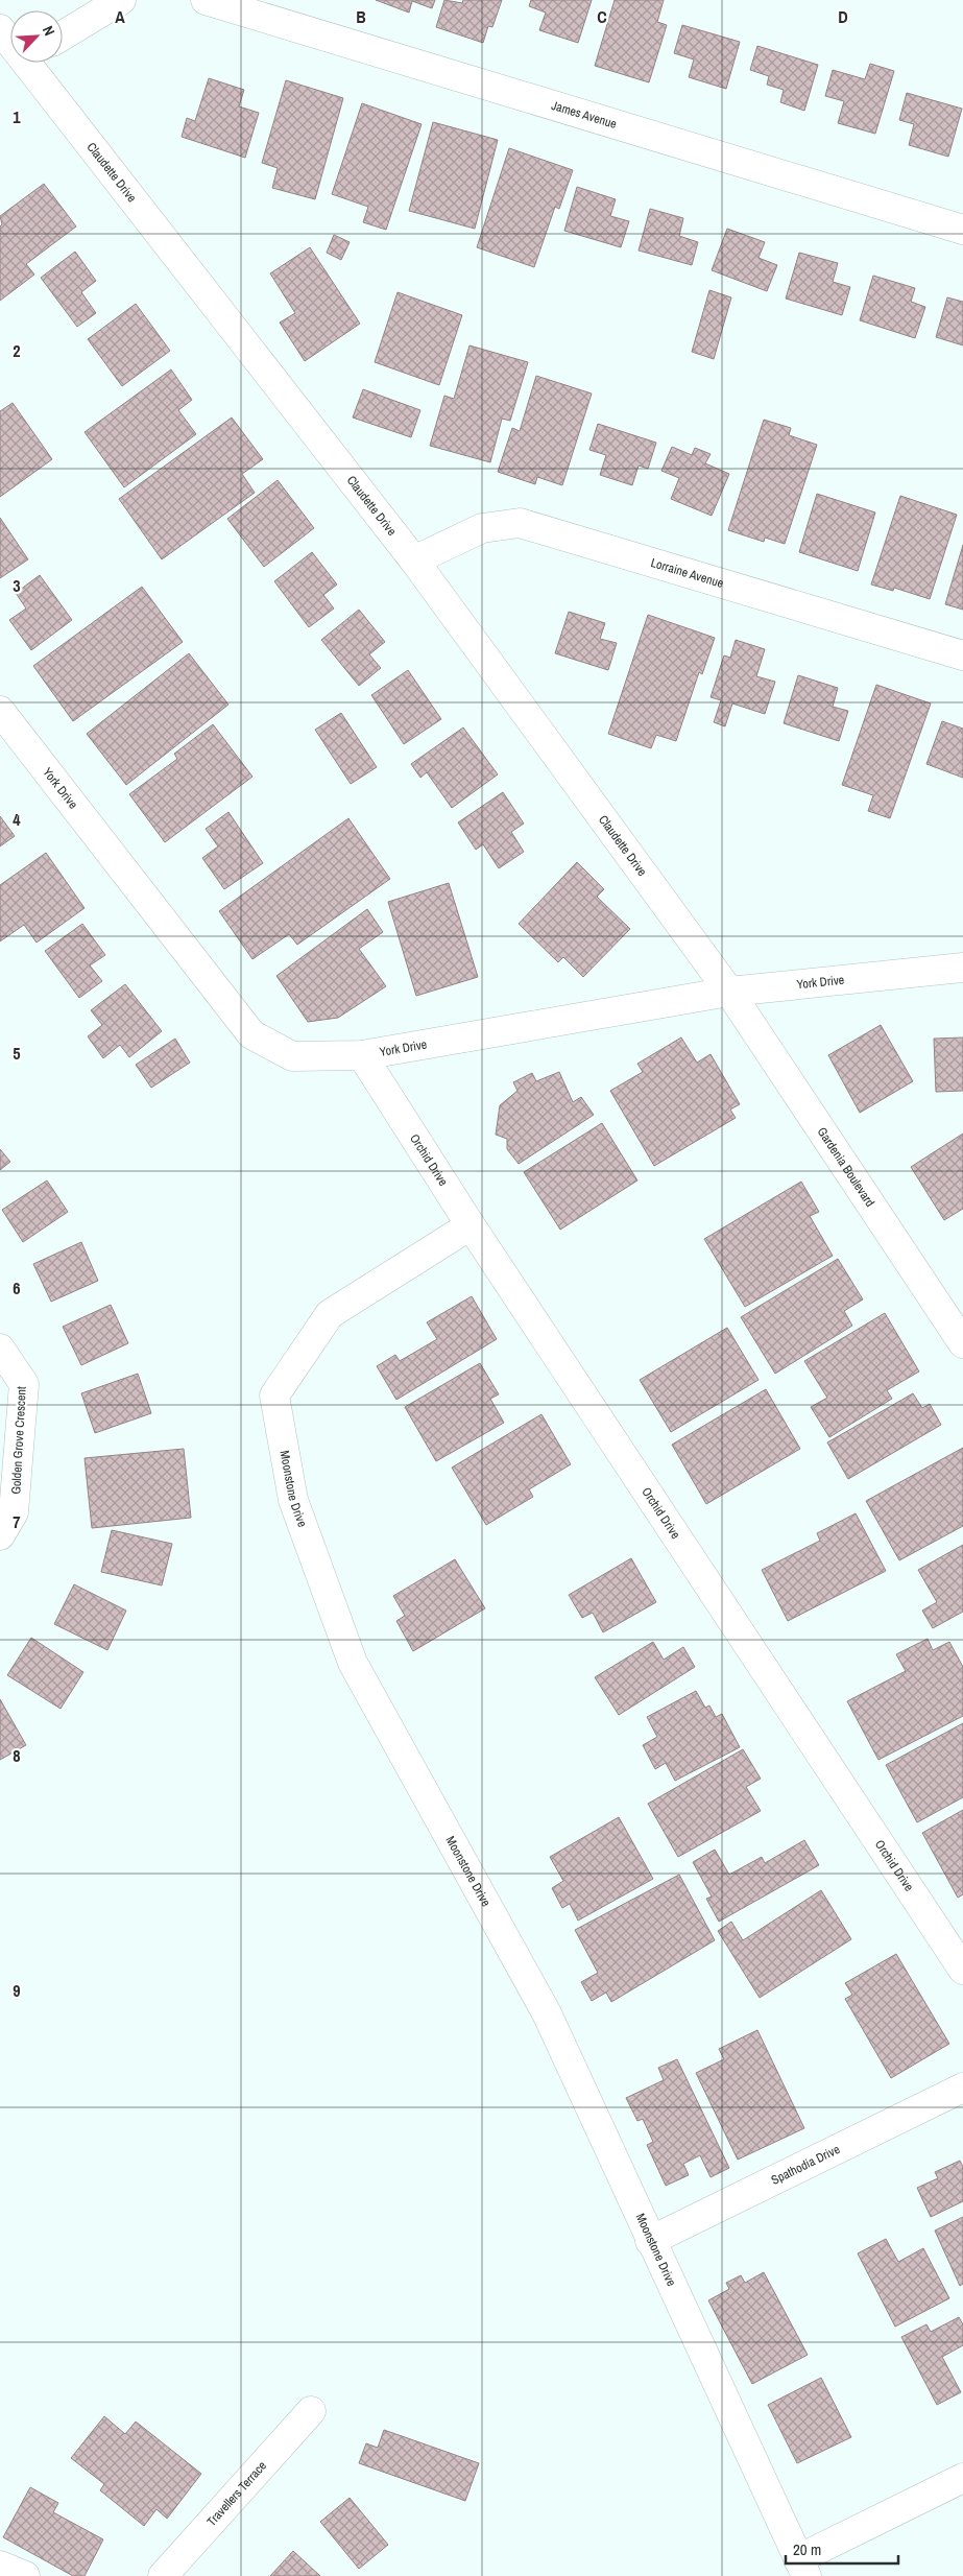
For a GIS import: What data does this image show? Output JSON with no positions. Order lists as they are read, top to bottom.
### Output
{
  "streets": {
    "street": [
      "James Avenue",
      "Claudette Drive",
      "Lorraine Avenue",
      "York Drive",
      "Orchid Drive",
      "Gardenia Boulevard",
      "Golden Grove Crescent",
      "Moonstone Drive",
      "Spathodia Drive",
      "Travellers Terrace"
    ]
  },
  "crossings": [
    ["Claudette Drive", "Lorraine Avenue"],
    ["Claudette Drive", "York Drive"],
    ["Claudette Drive", "Gardenia Boulevard"],
    ["York Drive", "Orchid Drive"],
    ["York Drive", "Gardenia Boulevard"],
    ["Orchid Drive", "Moonstone Drive"],
    ["Moonstone Drive", "Spathodia Drive"]
  ],
  "scale_bar": "20 m",
  "north": "top right",
  "grid": {
    "columns": [
      "A",
      "B",
      "C",
      "D"
    ],
    "rows": [
      "1",
      "2",
      "3",
      "4",
      "5",
      "6",
      "7",
      "8",
      "9"
    ]
  }
}
